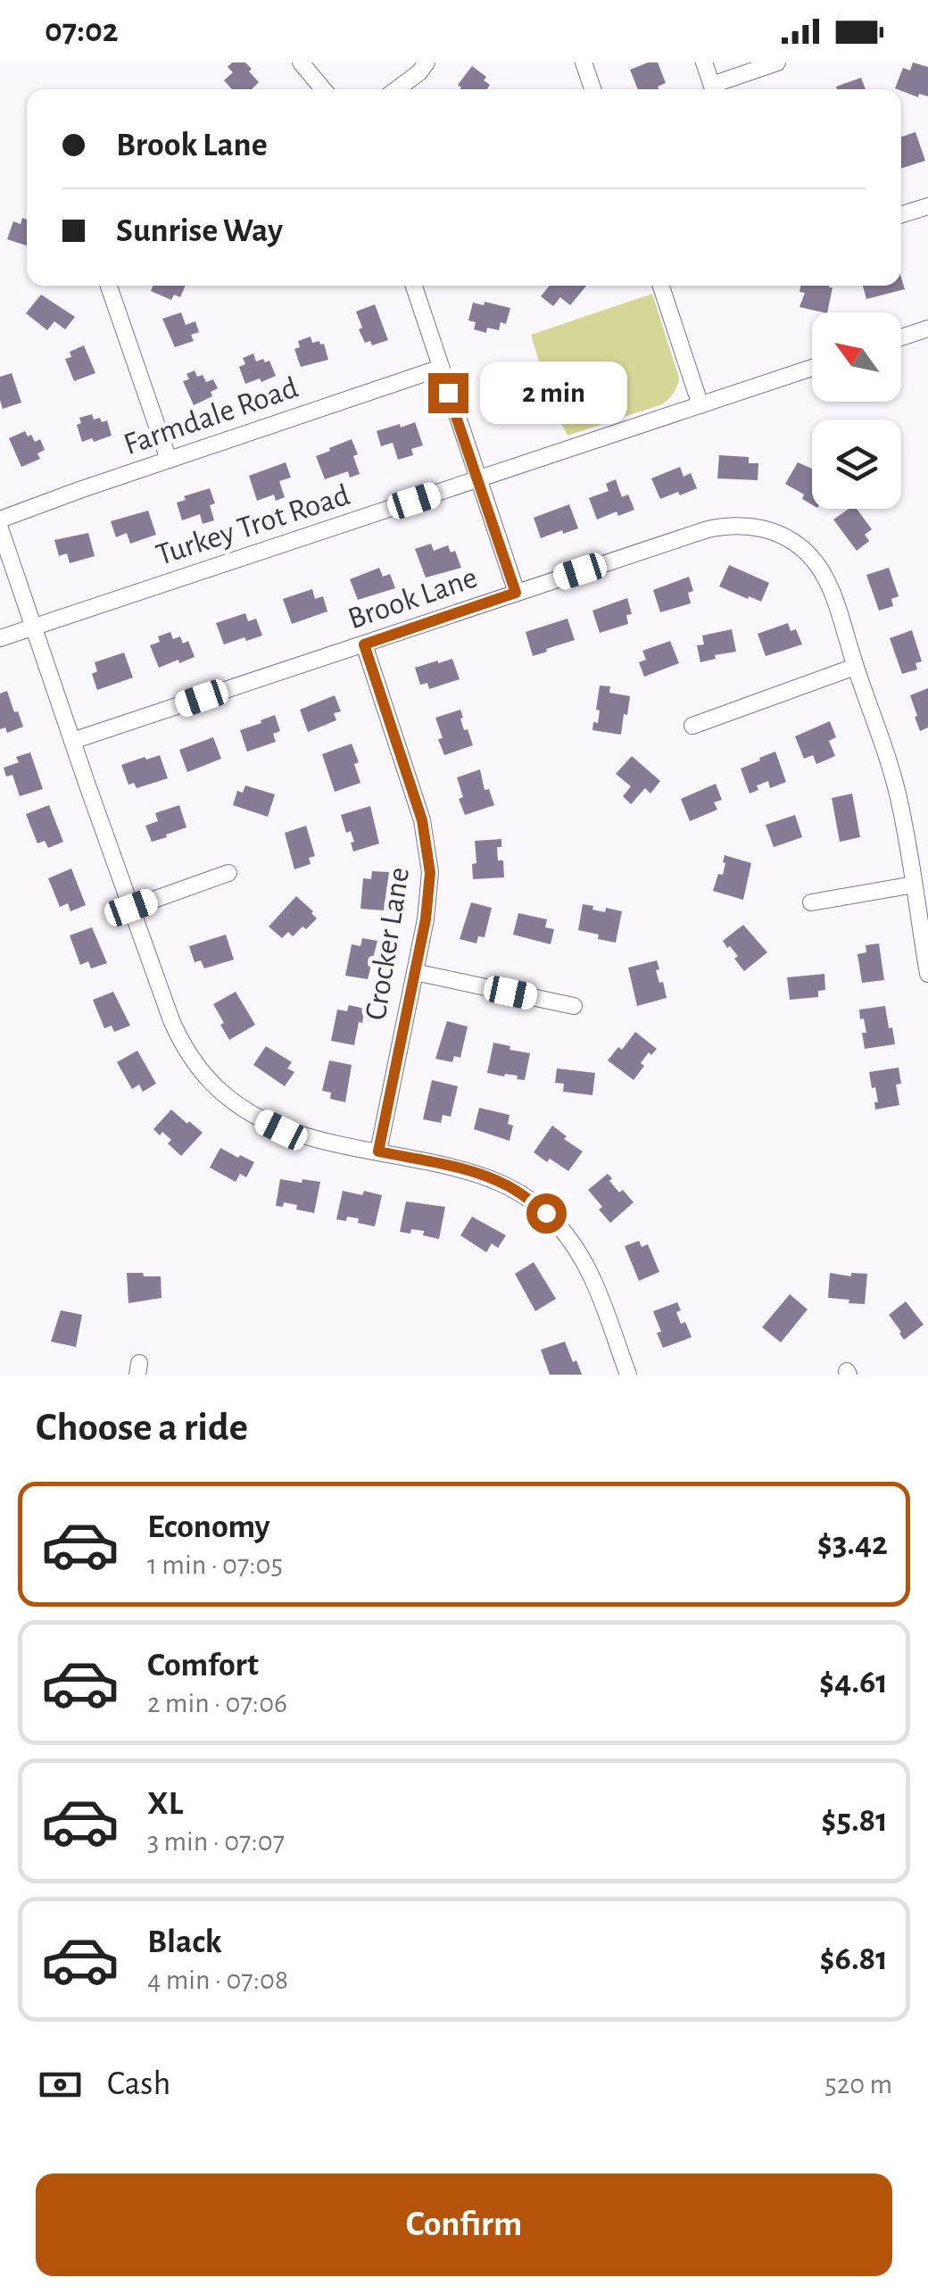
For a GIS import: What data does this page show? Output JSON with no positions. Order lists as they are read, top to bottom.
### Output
{
  "streets": {
    "street": [
      "Farmdale Road",
      "Turkey Trot Road",
      "Brook Lane",
      "Crocker Lane"
    ]
  },
  "crossings": [
    ["Brook Lane", "Crocker Lane"]
  ],
  "north": "top left",
  "page": {
    "status": "07:02",
    "banner": ["Brook Lane", "Sunrise Way"],
    "bubble": "2 min",
    "heading": "Choose a ride",
    "list": [
      {
        "name": "Economy",
        "note": "1 min · 07:05",
        "value": "$3.42"
      },
      {
        "name": "Comfort",
        "note": "2 min · 07:06",
        "value": "$4.61"
      },
      {
        "name": "XL",
        "note": "3 min · 07:07",
        "value": "$5.81"
      },
      {
        "name": "Black",
        "note": "4 min · 07:08",
        "value": "$6.81"
      }
    ],
    "pay": ["Cash", "520 m"],
    "buttons": "Confirm"
  }
}
